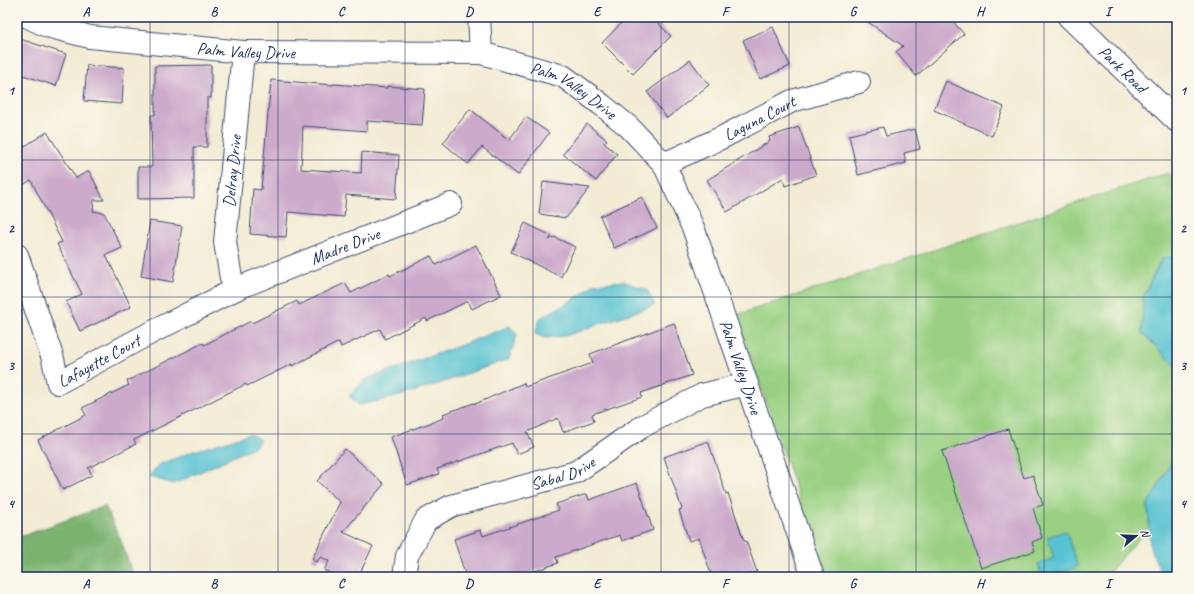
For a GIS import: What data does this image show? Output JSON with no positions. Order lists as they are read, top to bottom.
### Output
{
  "streets": {
    "street": [
      "Palm Valley Drive",
      "Park Road",
      "Laguna Court",
      "Delray Drive",
      "Madre Drive",
      "Lafayette Court",
      "Sabal Drive"
    ]
  },
  "crossings": [
    ["Palm Valley Drive", "Laguna Court"],
    ["Palm Valley Drive", "Delray Drive"],
    ["Palm Valley Drive", "Sabal Drive"],
    ["Delray Drive", "Madre Drive"],
    ["Delray Drive", "Lafayette Court"],
    ["Madre Drive", "Lafayette Court"]
  ],
  "north": "right",
  "grid": {
    "columns": [
      "A",
      "B",
      "C",
      "D",
      "E",
      "F",
      "G",
      "H",
      "I"
    ],
    "rows": [
      "1",
      "2",
      "3",
      "4"
    ]
  }
}
